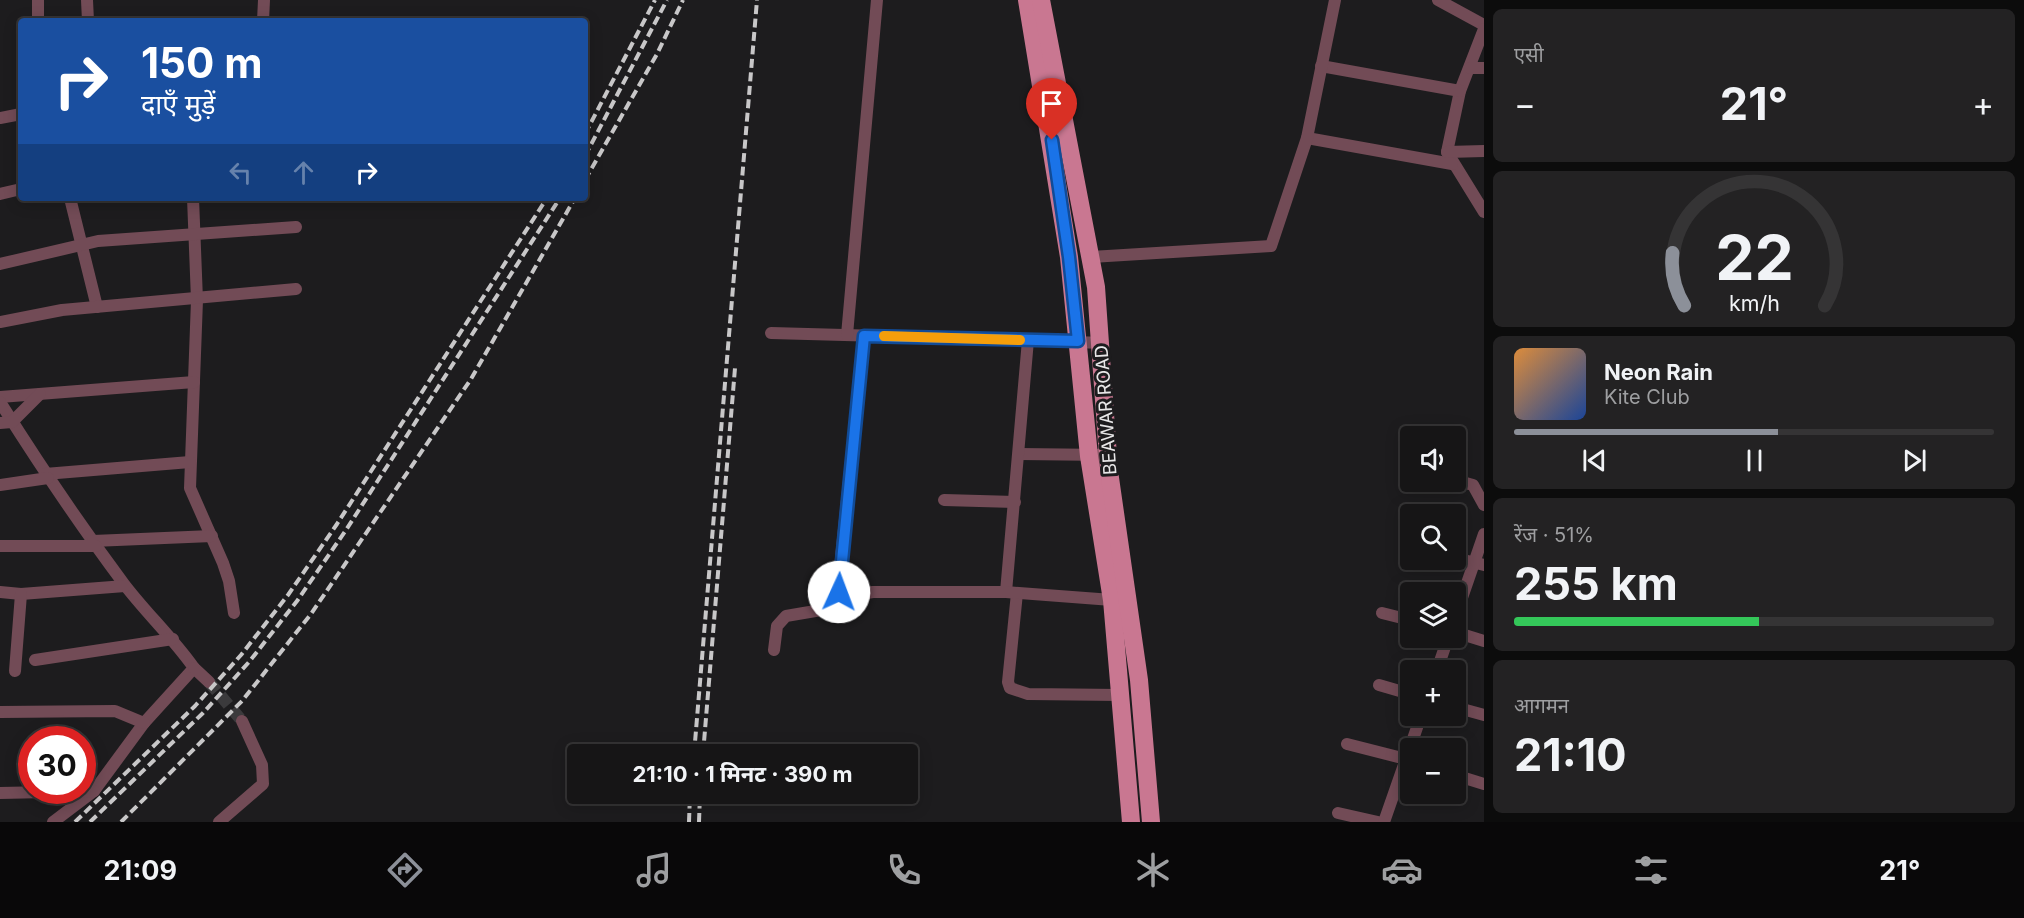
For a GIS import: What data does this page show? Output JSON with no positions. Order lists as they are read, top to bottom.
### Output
{
  "streets": {
    "main road": ["BEAWAR ROAD"]
  },
  "page": {
    "tile": [
      "एसी",
      ["रेंज · 51%", "255 km"],
      ["आगमन", "21:10"]
    ],
    "turn": ["150 m", "दाएँ मुड़ें"],
    "heat": ["−", "21°", "+"],
    "song": ["Neon Rain", "Kite Club"],
    "map_buttons": ["+", "−"],
    "limit": "30",
    "trip": "21:10 · 1 मिनट · 390 m",
    "tabs": ["21:09", "21°"],
    "gauge": ["22", "km/h"]
  }
}
